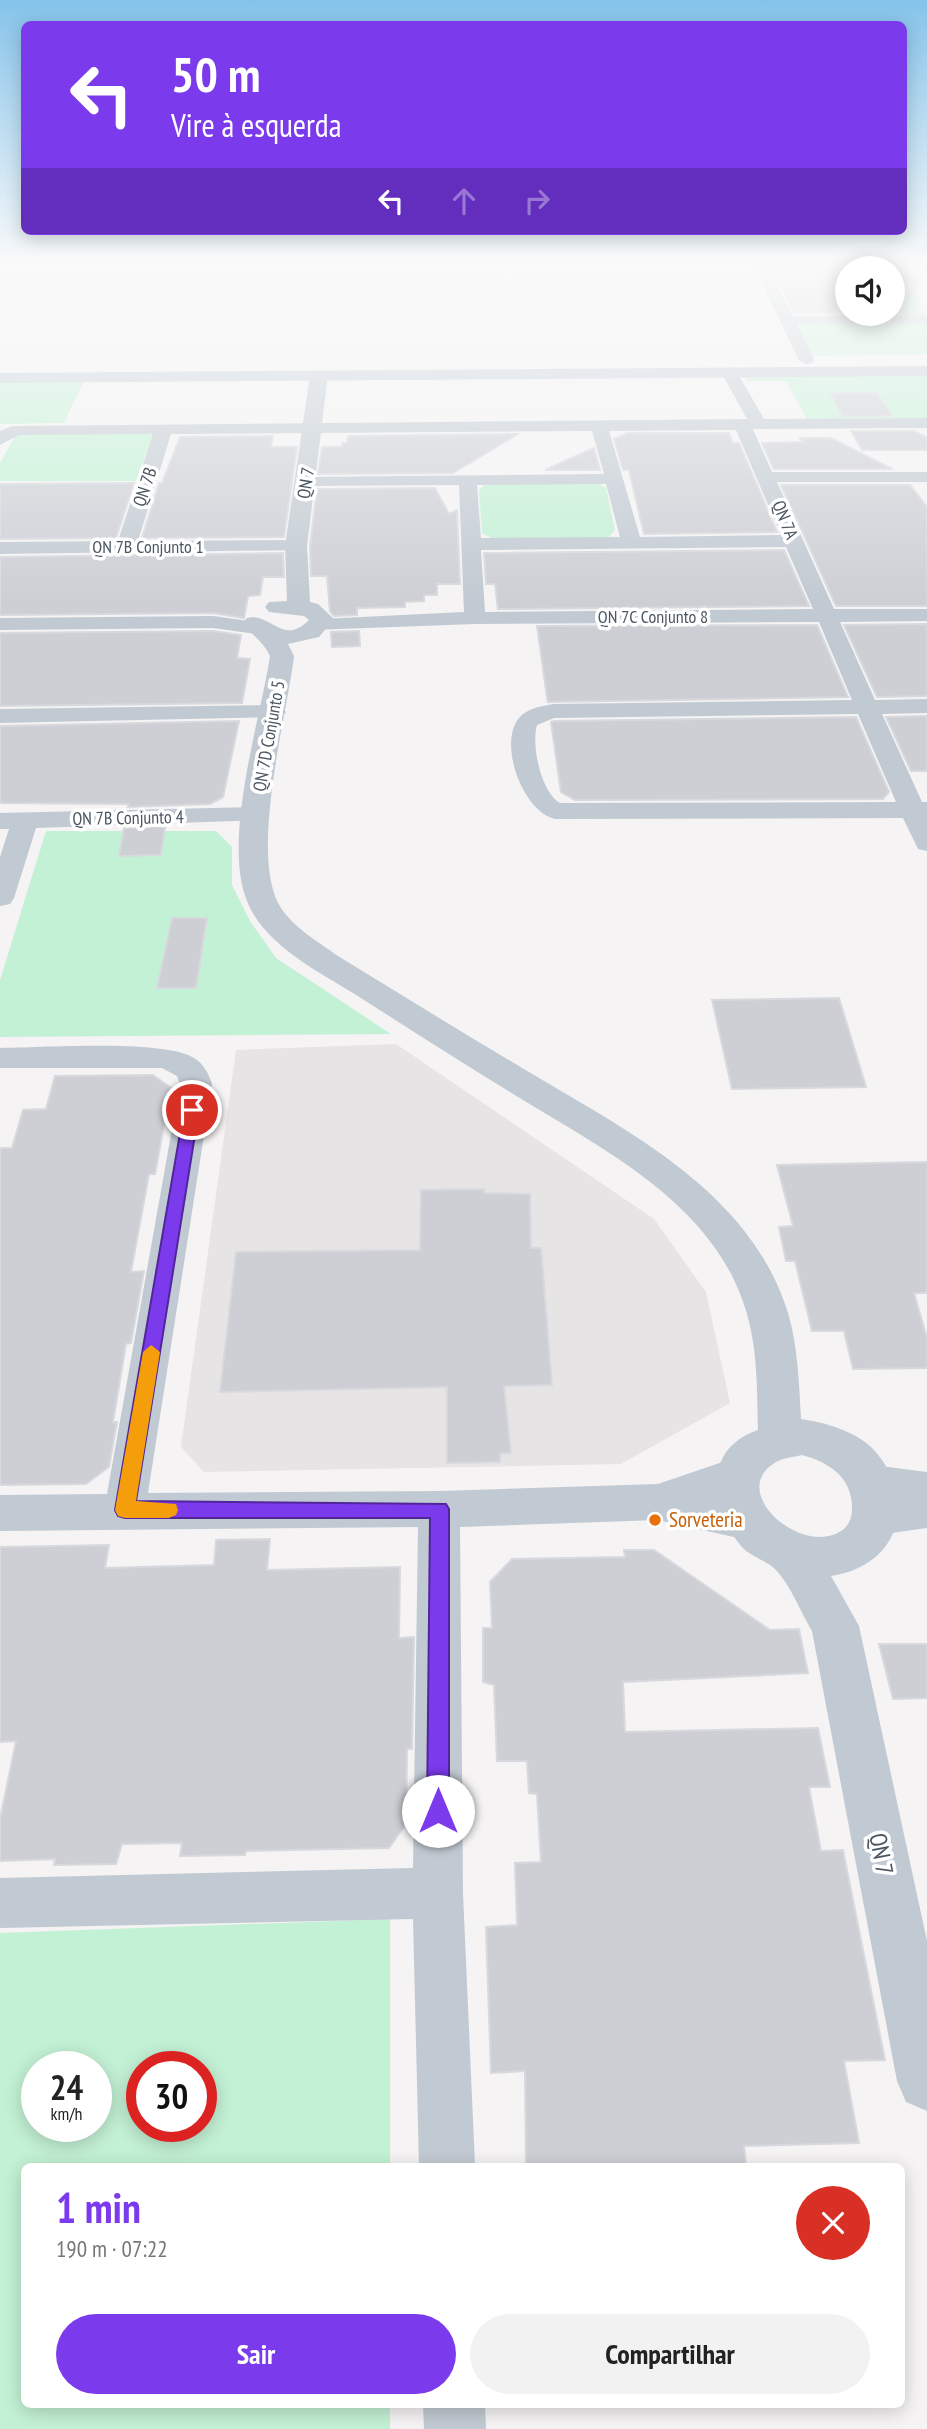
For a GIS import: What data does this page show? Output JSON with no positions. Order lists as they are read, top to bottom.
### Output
{
  "streets": {
    "street": [
      "QN 7",
      "QN 7B",
      "QN 7A",
      "QN 7B Conjunto 1",
      "QN 7C Conjunto 8",
      "QN 7D Conjunto 5",
      "QN 7B Conjunto 4"
    ]
  },
  "crossings": [
    ["QN 7", "QN 7B Conjunto 1"],
    ["QN 7", "QN 7C Conjunto 8"],
    ["QN 7", "QN 7D Conjunto 5"],
    ["QN 7B", "QN 7B Conjunto 1"],
    ["QN 7A", "QN 7C Conjunto 8"],
    ["QN 7C Conjunto 8", "QN 7D Conjunto 5"],
    ["QN 7D Conjunto 5", "QN 7B Conjunto 4"]
  ],
  "places": ["Sorveteria"],
  "page": {
    "turn": ["50 m", "Vire à esquerda"],
    "speed": "24 km/h",
    "limit": "30",
    "heading": ["1 min", "190 m · 07:22"],
    "buttons": ["Sair", "Compartilhar"]
  }
}
